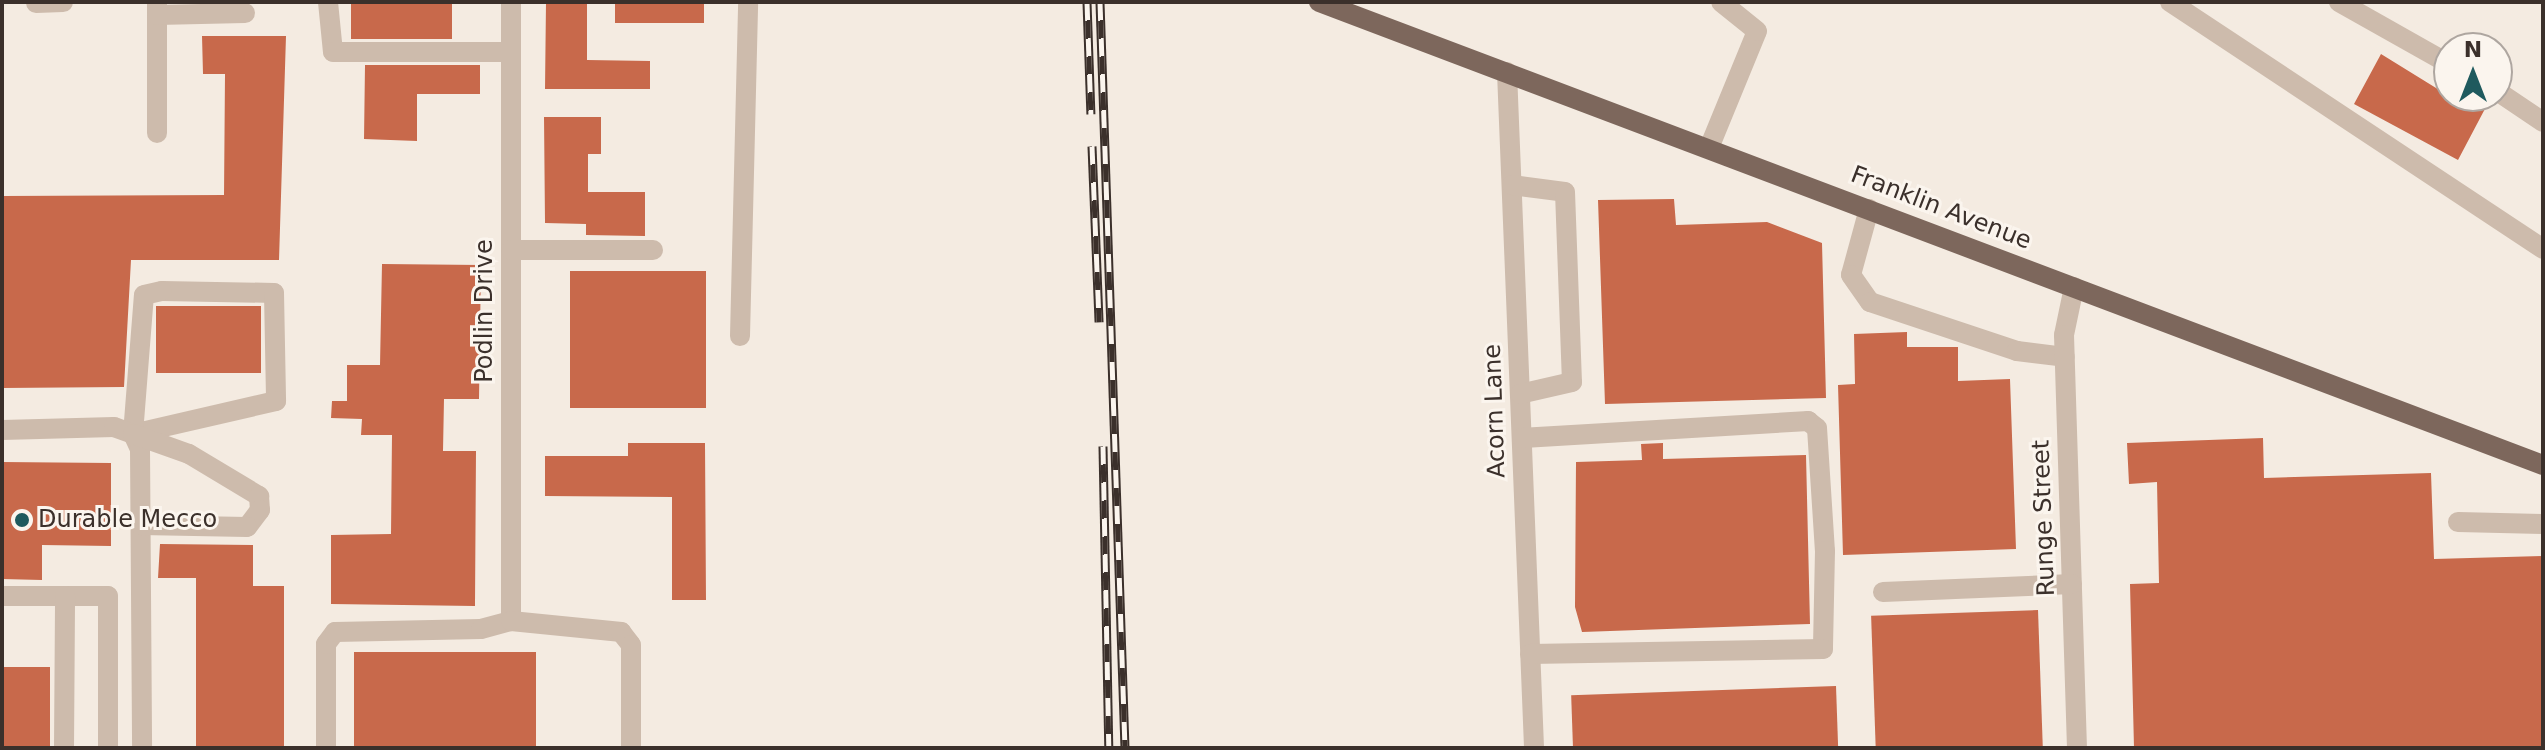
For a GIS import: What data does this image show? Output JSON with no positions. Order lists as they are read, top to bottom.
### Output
{
  "streets": {
    "main road": ["Franklin Avenue"],
    "street": ["Podlin Drive", "Acorn Lane", "Runge Street"]
  },
  "crossings": [
    ["Franklin Avenue", "Acorn Lane"],
    ["Franklin Avenue", "Runge Street"]
  ],
  "places": ["Durable Mecco"],
  "north": "top"
}
